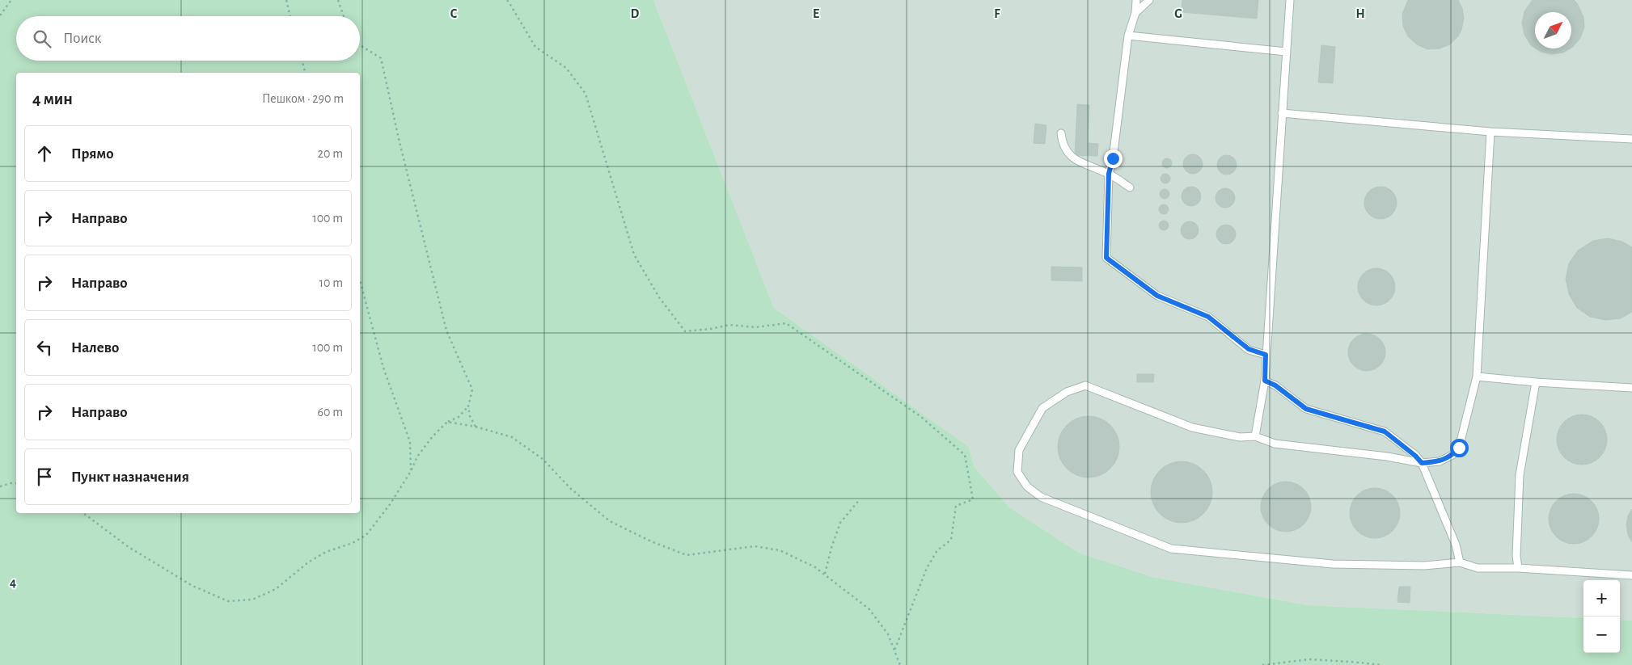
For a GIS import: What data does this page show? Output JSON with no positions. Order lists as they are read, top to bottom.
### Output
{
  "north": "top right",
  "page": {
    "search": "Поиск",
    "heading": ["4 мин", "Пешком · 290 m"],
    "list": [
      ["Прямо", "20 m"],
      ["Направо", "100 m"],
      ["Направо", "10 m"],
      ["Налево", "100 m"],
      ["Направо", "60 m"],
      "Пункт назначения"
    ],
    "map_buttons": ["+", "−"]
  },
  "grid": {
    "columns": [
      "C",
      "D",
      "E",
      "F",
      "G",
      "H"
    ],
    "rows": ["4"]
  }
}
